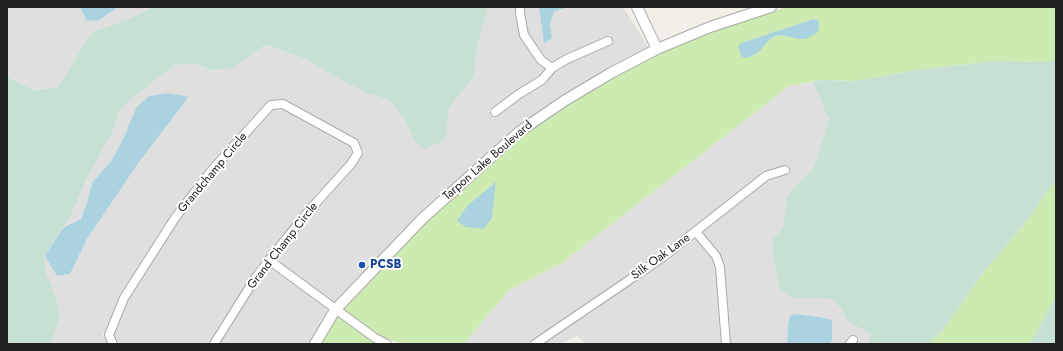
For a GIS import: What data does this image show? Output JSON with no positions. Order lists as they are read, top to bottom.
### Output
{
  "streets": {
    "street": [
      "Tarpon Lake Boulevard",
      "Grandchamp Circle",
      "Grand Champ Circle",
      "Silk Oak Lane"
    ]
  },
  "crossings": [
    ["Grandchamp Circle", "Grand Champ Circle"]
  ],
  "places": ["PCSB"]
}
